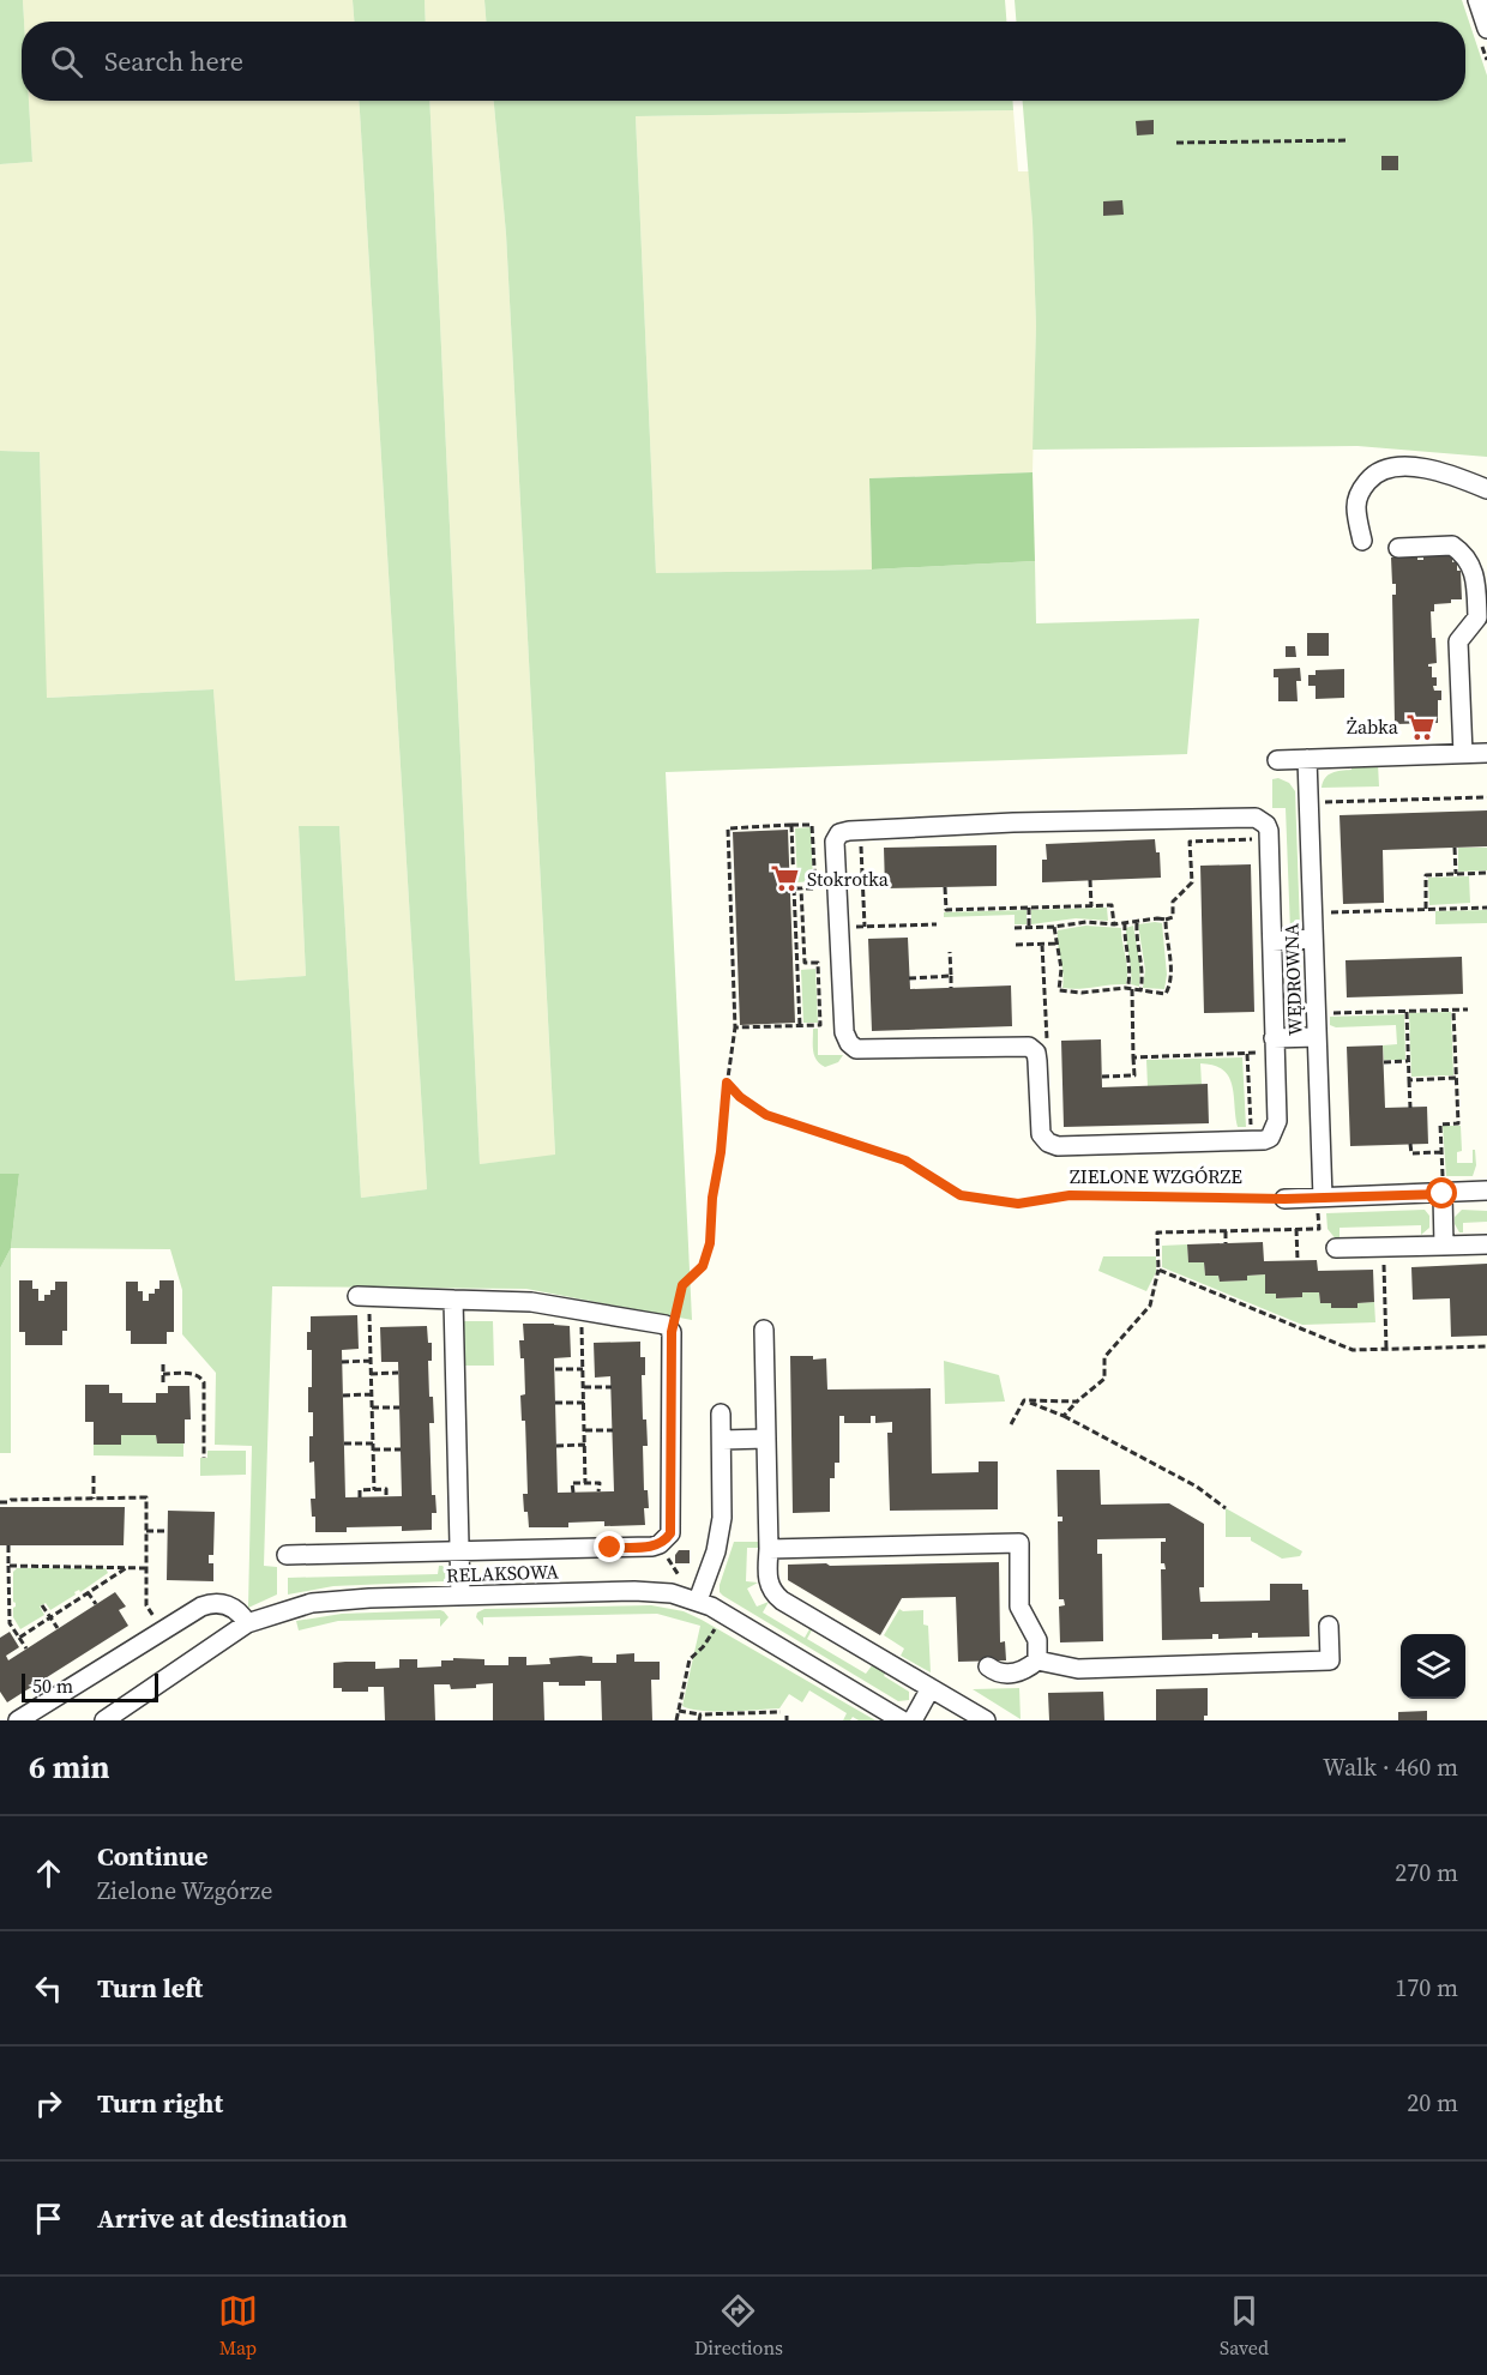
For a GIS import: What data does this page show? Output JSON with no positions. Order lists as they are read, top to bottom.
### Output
{
  "streets": {
    "street": ["WĘDROWNA", "RELAKSOWA"],
    "path": ["ZIELONE WZGÓRZE"]
  },
  "places": {
    "supermarket": ["Żabka", "Stokrotka"]
  },
  "scale_bar": "50 m",
  "page": {
    "search": "Search here",
    "scale": "50 m",
    "heading": ["6 min", "Walk · 460 m"],
    "list": [
      ["Continue", "Zielone Wzgórze", "270 m"],
      ["Turn left", "170 m"],
      ["Turn right", "20 m"],
      "Arrive at destination"
    ],
    "nav": ["Map", "Directions", "Saved"]
  }
}
